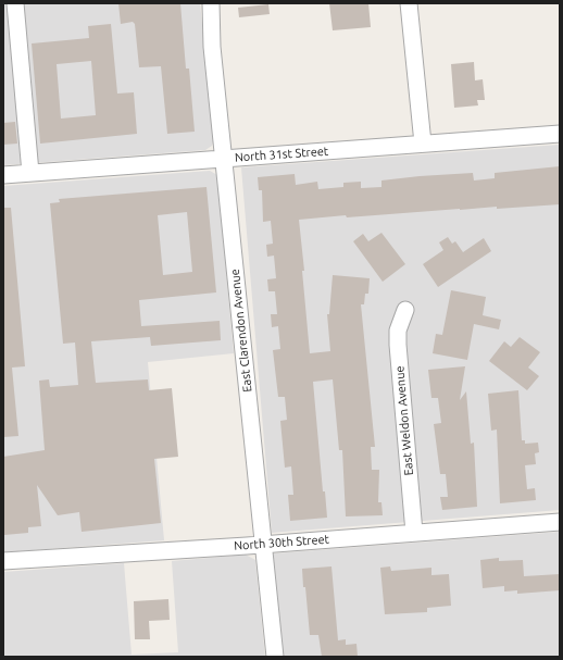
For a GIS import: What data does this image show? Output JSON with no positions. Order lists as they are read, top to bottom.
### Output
{
  "streets": {
    "street": [
      "North 31st Street",
      "East Clarendon Avenue",
      "East Weldon Avenue",
      "North 30th Street"
    ]
  },
  "crossings": [
    ["North 31st Street", "East Clarendon Avenue"],
    ["East Clarendon Avenue", "North 30th Street"],
    ["East Weldon Avenue", "North 30th Street"]
  ]
}
